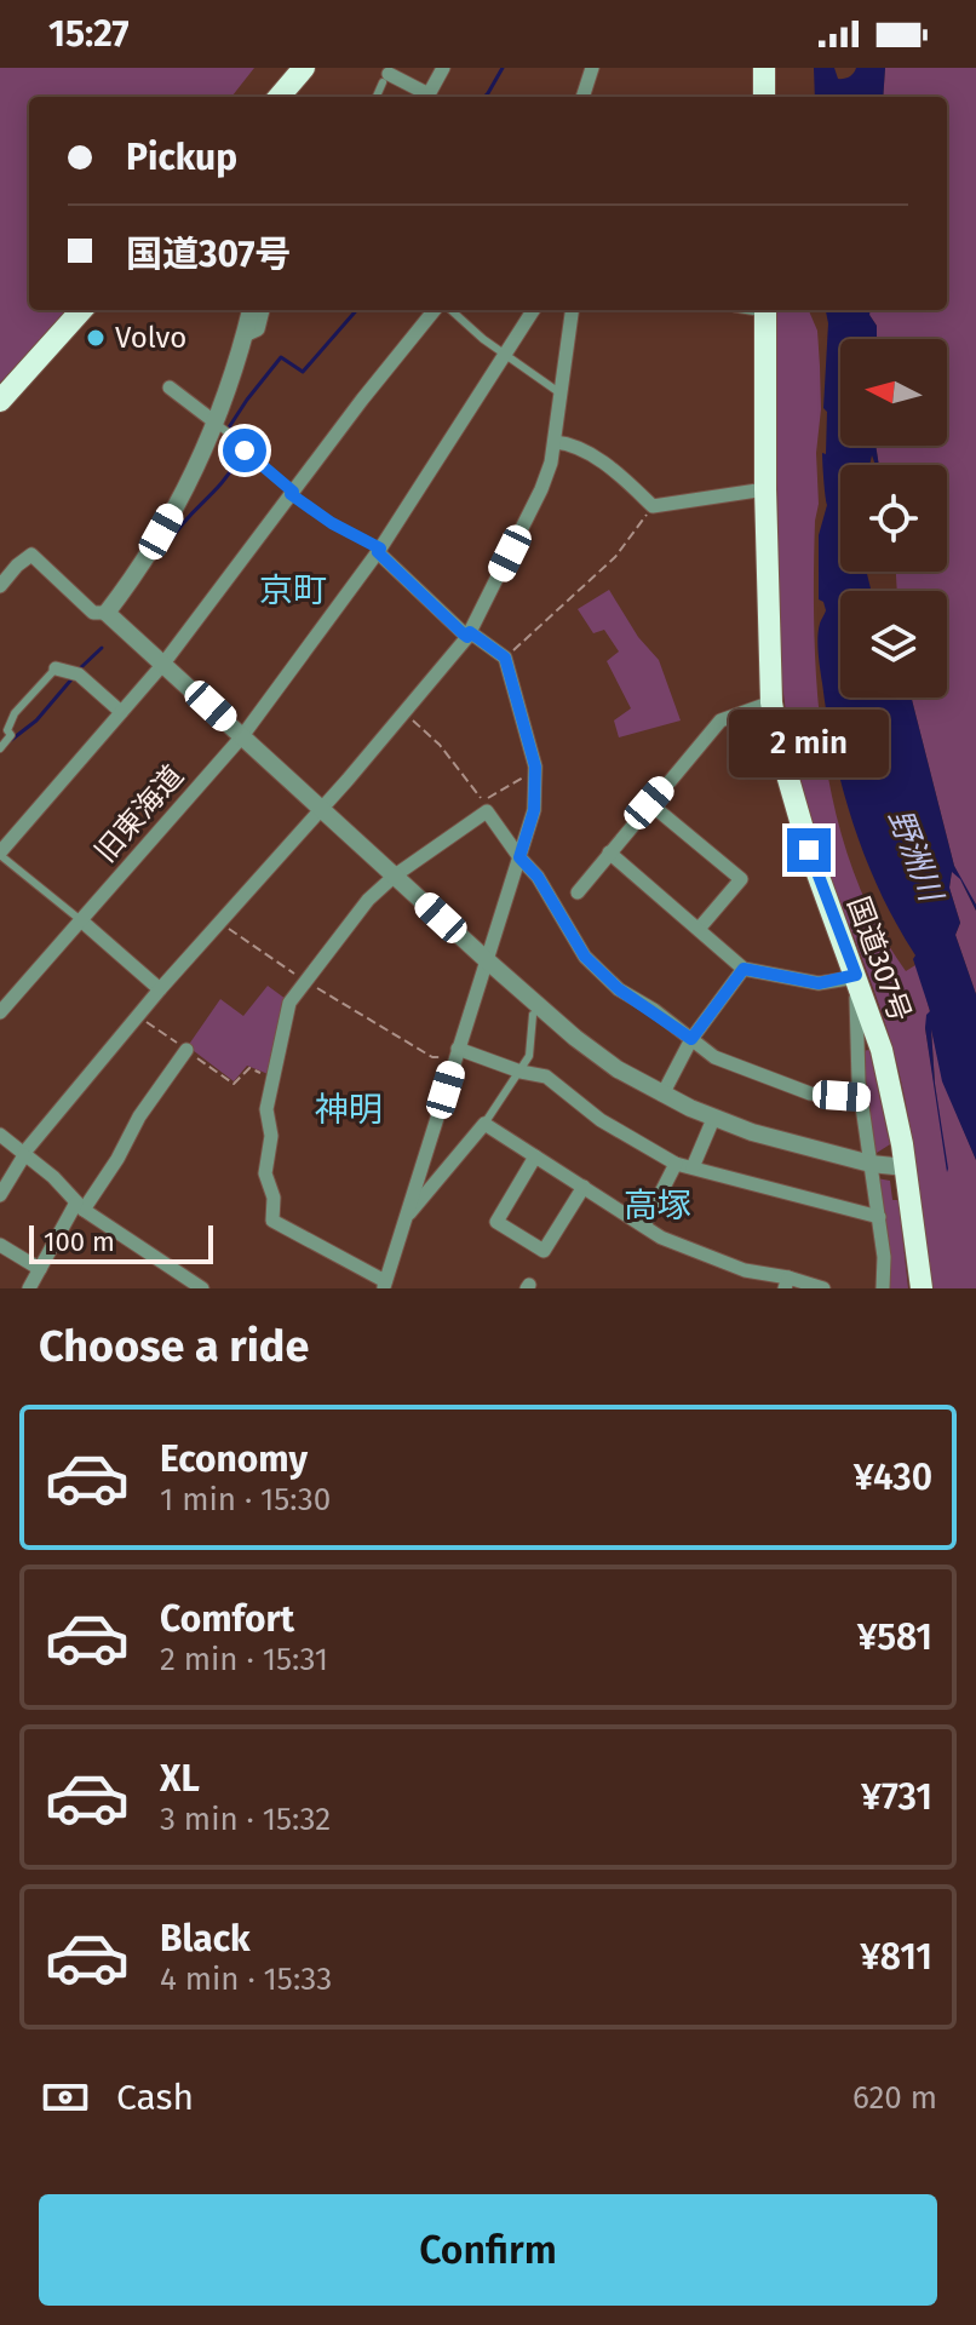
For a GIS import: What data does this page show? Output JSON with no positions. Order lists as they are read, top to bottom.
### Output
{
  "streets": {
    "highway": ["国道307号"],
    "street": ["旧東海道"]
  },
  "districts": ["京町", "神明", "高塚"],
  "water": ["野洲川"],
  "places": ["Volvo"],
  "scale_bar": "100 m",
  "north": "left",
  "page": {
    "status": "15:27",
    "banner": ["Pickup", "国道307号"],
    "bubble": "2 min",
    "scale": "100 m",
    "heading": "Choose a ride",
    "list": [
      {
        "name": "Economy",
        "note": "1 min · 15:30",
        "value": "¥430"
      },
      {
        "name": "Comfort",
        "note": "2 min · 15:31",
        "value": "¥581"
      },
      {
        "name": "XL",
        "note": "3 min · 15:32",
        "value": "¥731"
      },
      {
        "name": "Black",
        "note": "4 min · 15:33",
        "value": "¥811"
      }
    ],
    "pay": ["Cash", "620 m"],
    "buttons": "Confirm"
  }
}
